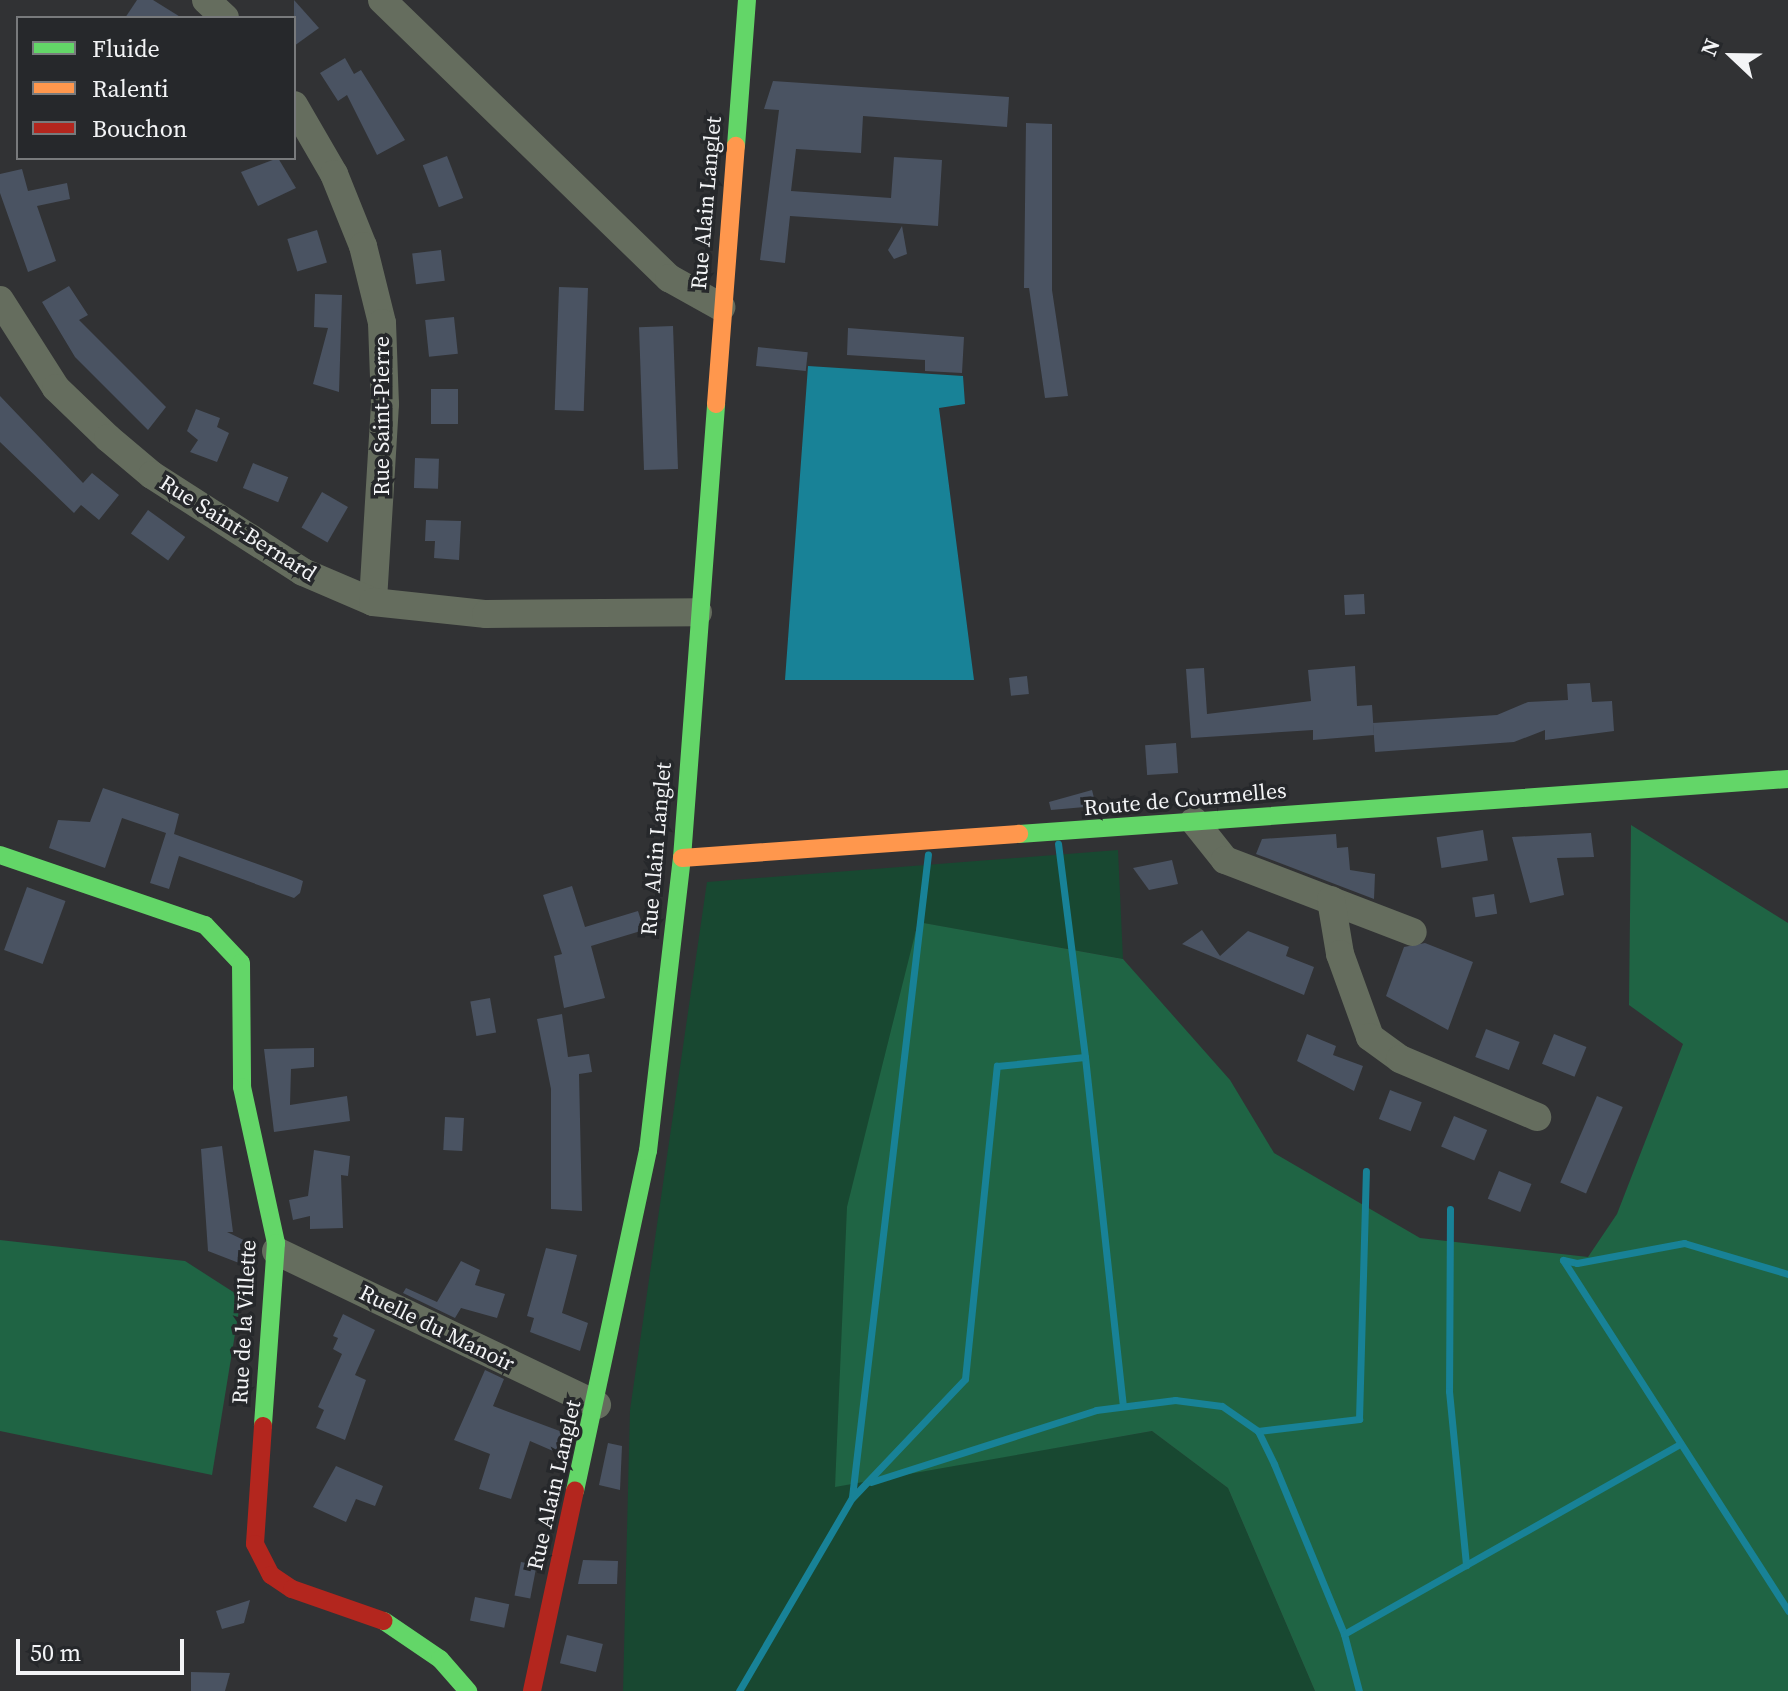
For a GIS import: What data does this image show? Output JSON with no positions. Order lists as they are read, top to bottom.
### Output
{
  "streets": {
    "street": [
      "Rue Alain Langlet",
      "Rue Saint-Pierre",
      "Rue Saint-Bernard",
      "Route de Courmelles",
      "Rue de la Villette",
      "Ruelle du Manoir"
    ]
  },
  "crossings": [
    ["Rue Alain Langlet", "Rue Saint-Bernard"],
    ["Rue Alain Langlet", "Route de Courmelles"],
    ["Rue Alain Langlet", "Ruelle du Manoir"],
    ["Rue Saint-Pierre", "Rue Saint-Bernard"],
    ["Rue de la Villette", "Ruelle du Manoir"]
  ],
  "legend": ["Fluide", "Ralenti", "Bouchon"],
  "scale_bar": "50 m",
  "north": "left"
}
